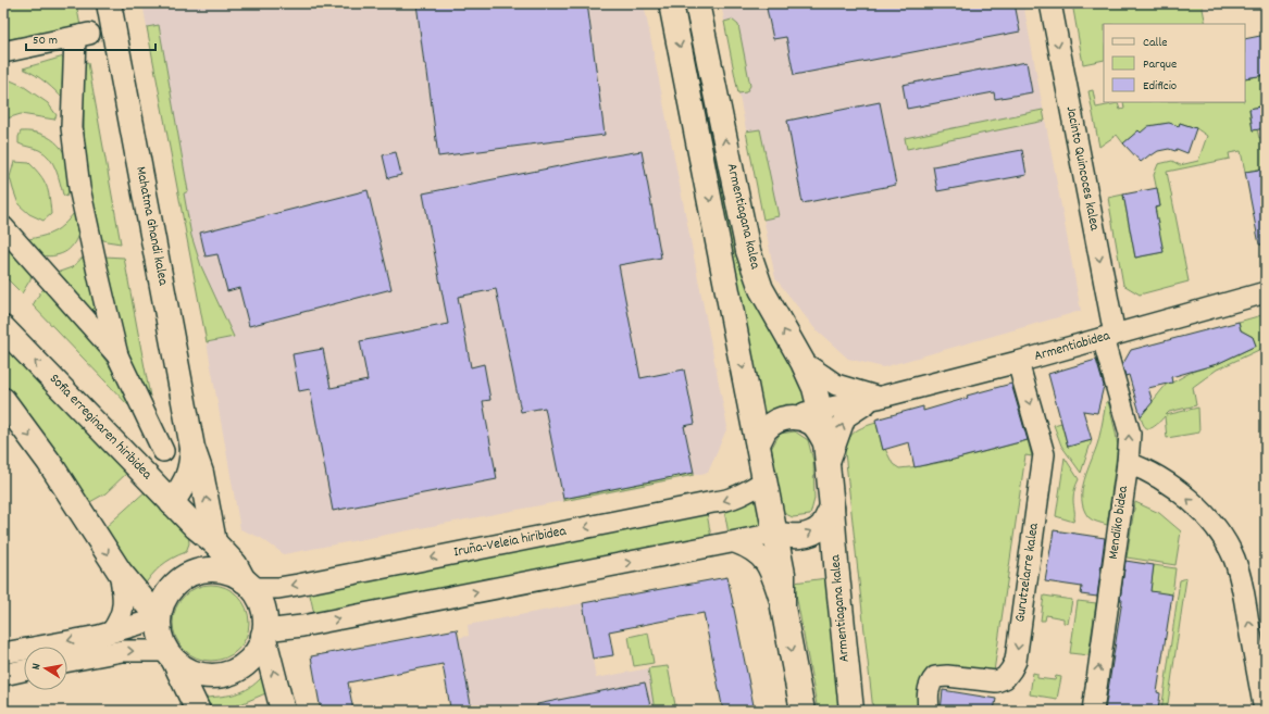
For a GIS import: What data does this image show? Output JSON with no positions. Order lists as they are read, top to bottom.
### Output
{
  "streets": {
    "main road": ["Armentiagana kalea", "Mahatma Ghandi kalea", "Sofia erreginaren hiribidea"],
    "street": [
      "Jacinto Quincoces kalea",
      "Armentiabidea",
      "Mendiko bidea",
      "Iruña-Veleia hiribidea",
      "Gurutzelarre kalea"
    ]
  },
  "crossings": [
    ["Jacinto Quincoces kalea", "Armentiabidea"],
    ["Jacinto Quincoces kalea", "Mendiko bidea"],
    ["Armentiagana kalea", "Armentiabidea"],
    ["Armentiagana kalea", "Iruña-Veleia hiribidea"],
    ["Mahatma Ghandi kalea", "Sofia erreginaren hiribidea"],
    ["Armentiabidea", "Mendiko bidea"],
    ["Armentiabidea", "Gurutzelarre kalea"],
    ["Sofia erreginaren hiribidea", "Iruña-Veleia hiribidea"]
  ],
  "one_way": ["Jacinto Quincoces kalea", "Mendiko bidea", "Gurutzelarre kalea"],
  "legend": ["Calle", "Parque", "Edificio"],
  "scale_bar": "50 m",
  "north": "left"
}
